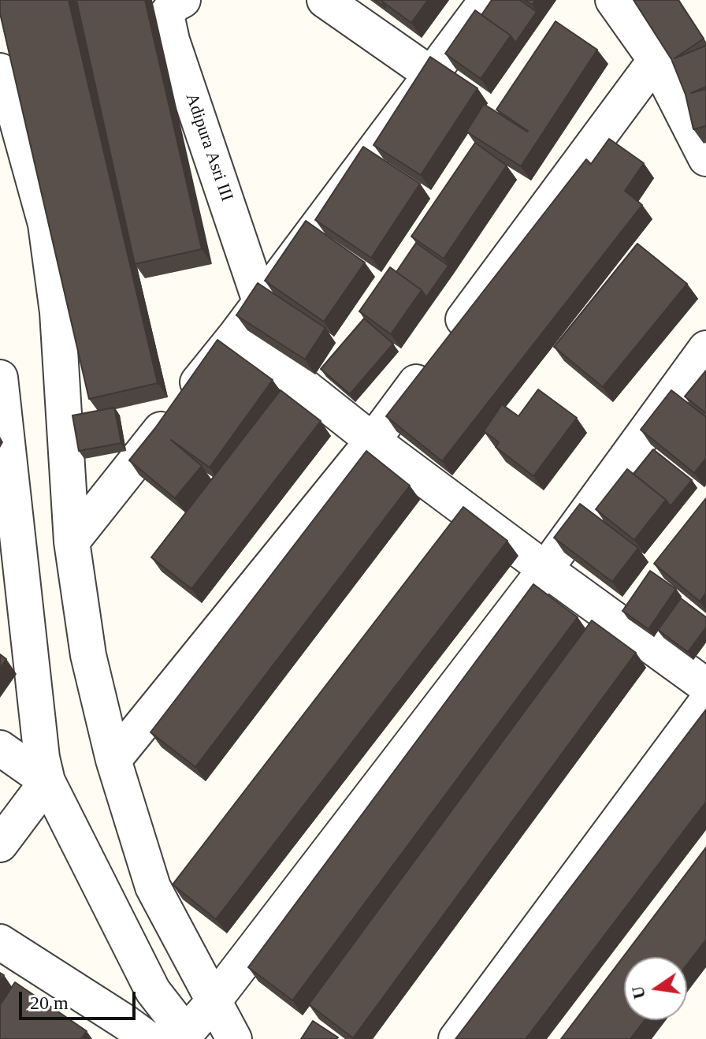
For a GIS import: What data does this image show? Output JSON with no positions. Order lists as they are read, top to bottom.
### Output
{
  "streets": {
    "street": ["Adipura Asri III"]
  },
  "scale_bar": "20 m",
  "north": "left"
}
